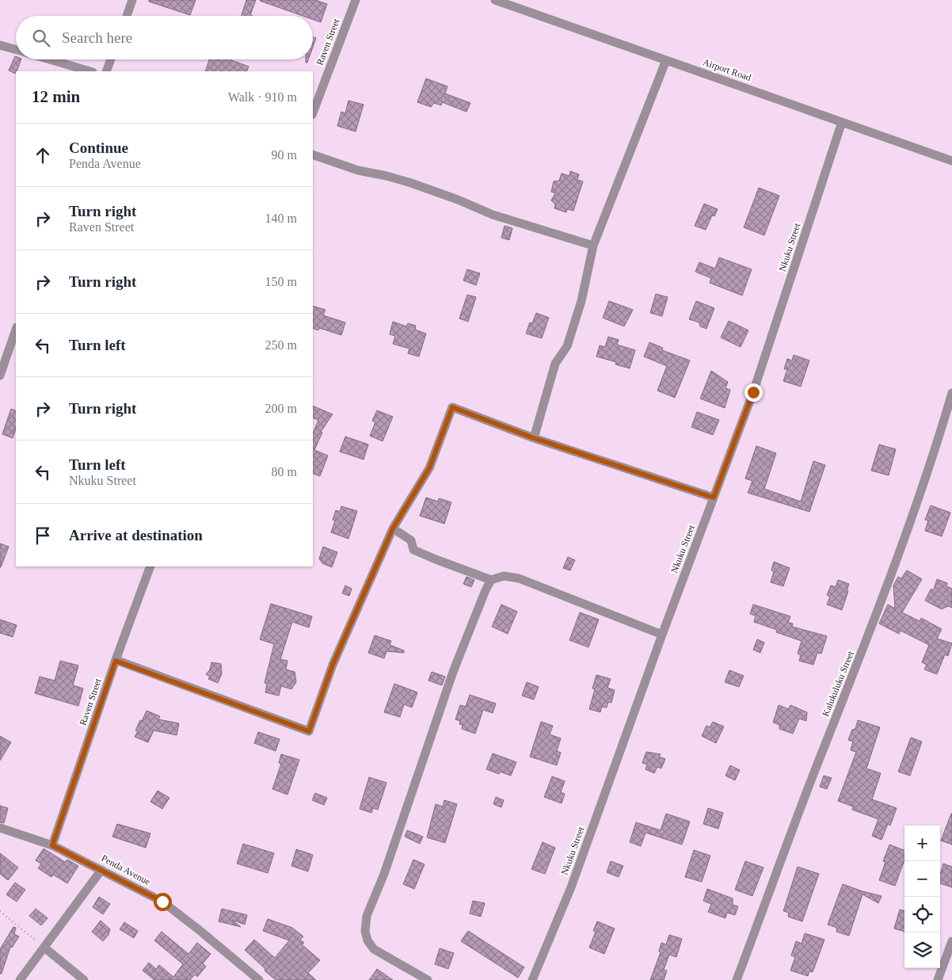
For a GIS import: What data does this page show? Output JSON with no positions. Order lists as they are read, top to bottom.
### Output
{
  "streets": {
    "street": [
      "Raven Street",
      "Airport Road",
      "Nkuku Street",
      "Kalukuluku Street",
      "Penda Avenue"
    ]
  },
  "crossings": [
    ["Raven Street", "Penda Avenue"],
    ["Airport Road", "Nkuku Street"]
  ],
  "page": {
    "search": "Search here",
    "heading": ["12 min", "Walk · 910 m"],
    "list": [
      ["Continue", "Penda Avenue", "90 m"],
      ["Turn right", "Raven Street", "140 m"],
      ["Turn right", "150 m"],
      ["Turn left", "250 m"],
      ["Turn right", "200 m"],
      ["Turn left", "Nkuku Street", "80 m"],
      "Arrive at destination"
    ],
    "map_buttons": ["+", "−"]
  }
}
